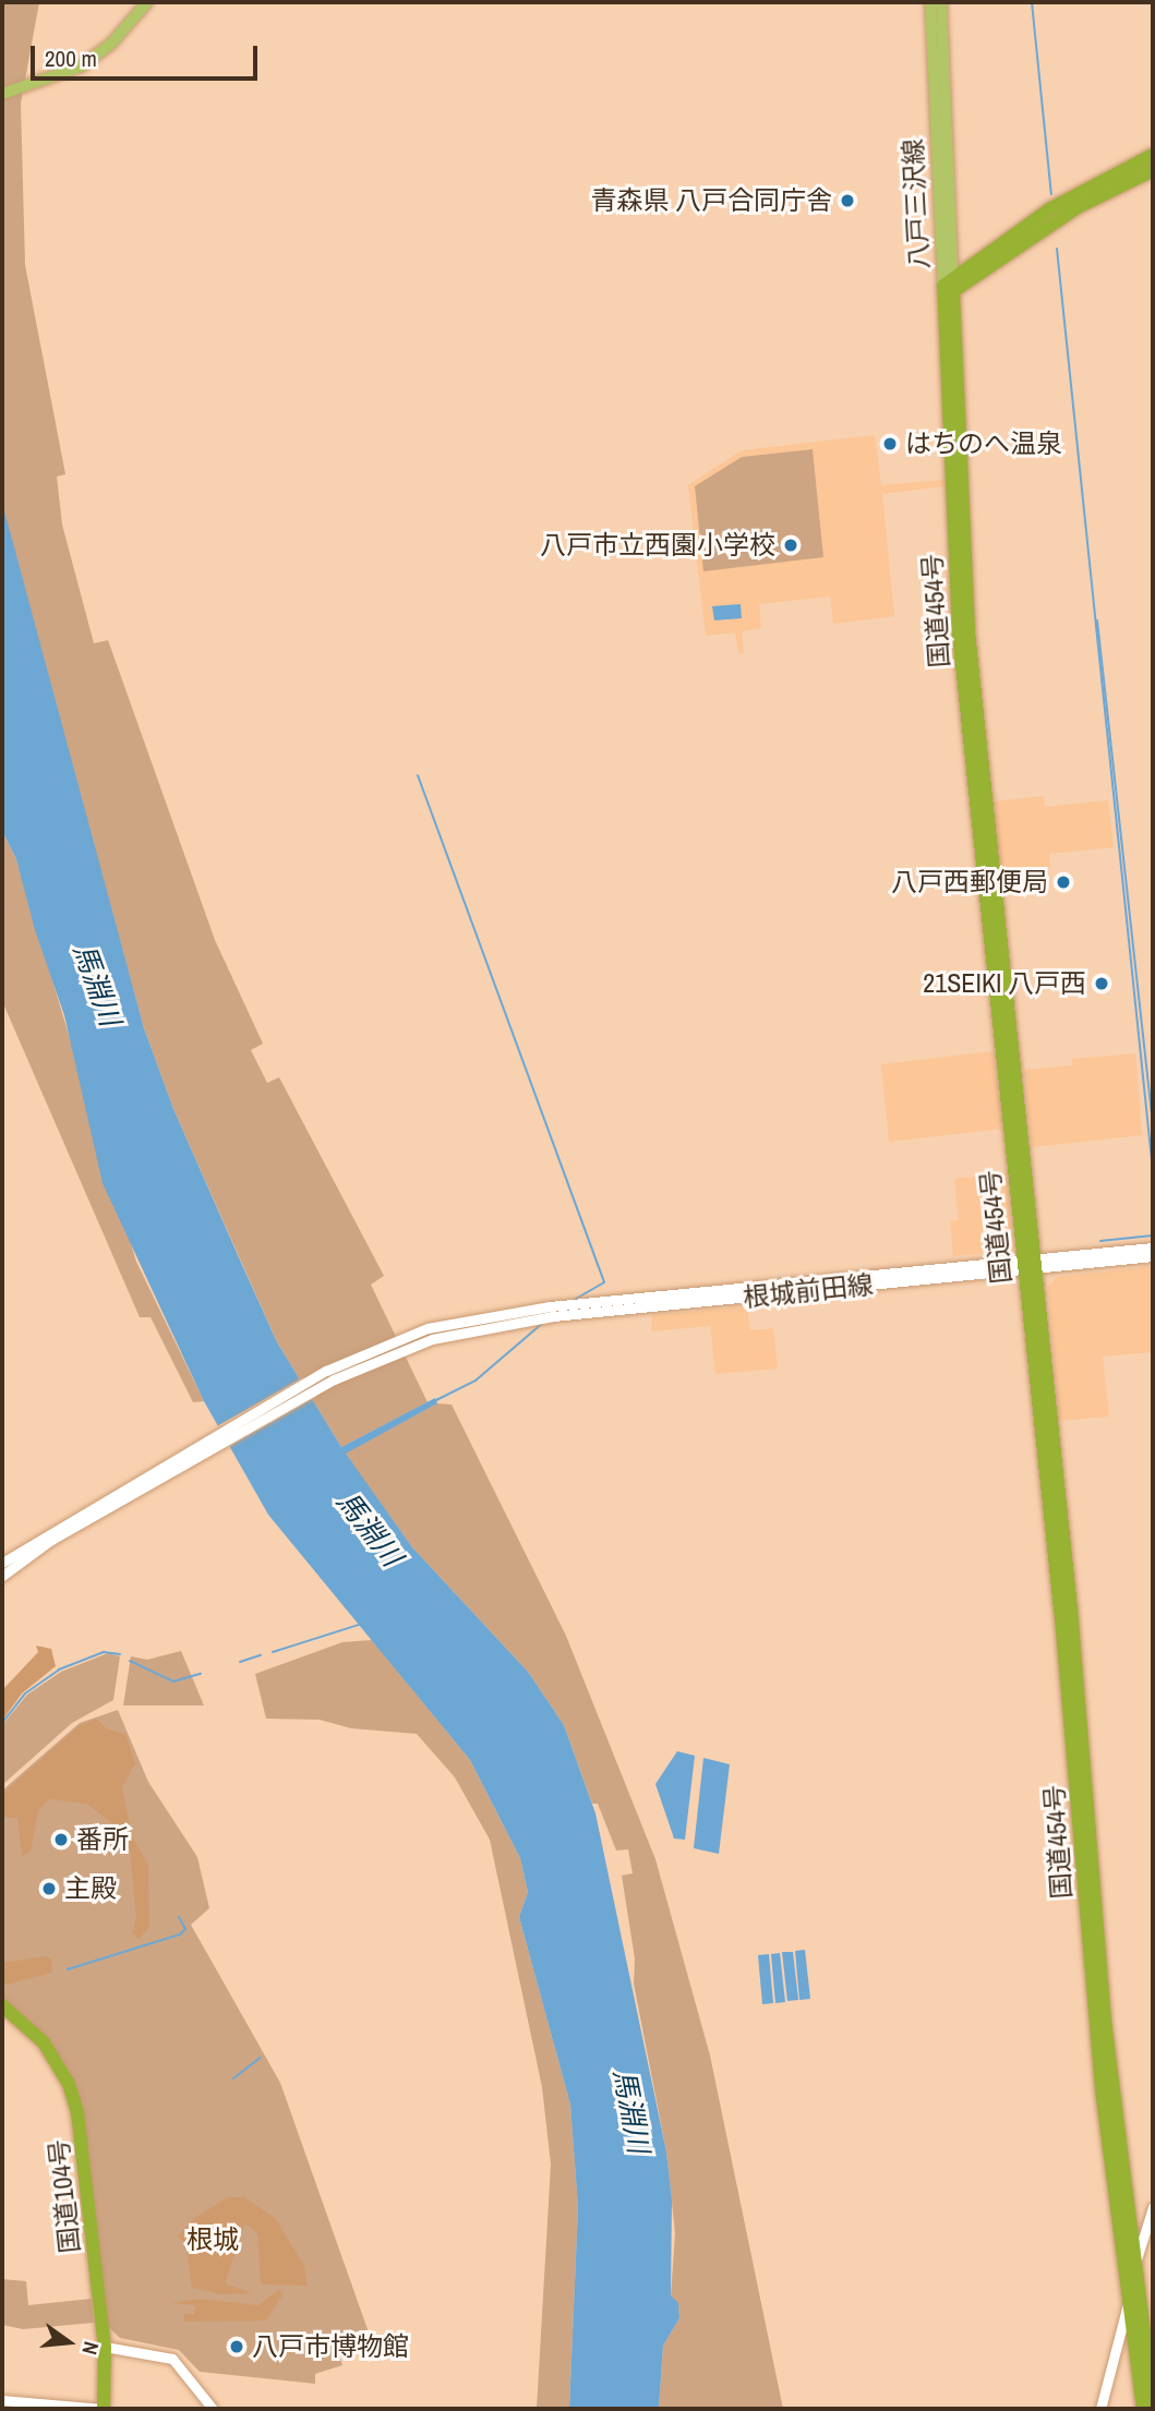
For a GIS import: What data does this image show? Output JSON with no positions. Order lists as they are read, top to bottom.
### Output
{
  "streets": {
    "highway": ["国道454号", "国道104号"],
    "main road": ["八戸三沢線"],
    "street": ["根城前田線"]
  },
  "crossings": [
    ["八戸三沢線", "国道454号"],
    ["国道454号", "根城前田線"]
  ],
  "water": ["馬淵川"],
  "parks": ["根城"],
  "places": [
    "青森県 八戸合同庁舎",
    "はちのへ温泉",
    "八戸市立西園小学校",
    "八戸西郵便局",
    "21SEIKI 八戸西",
    "番所",
    "主殿",
    "八戸市博物館"
  ],
  "scale_bar": "200 m",
  "north": "right"
}
